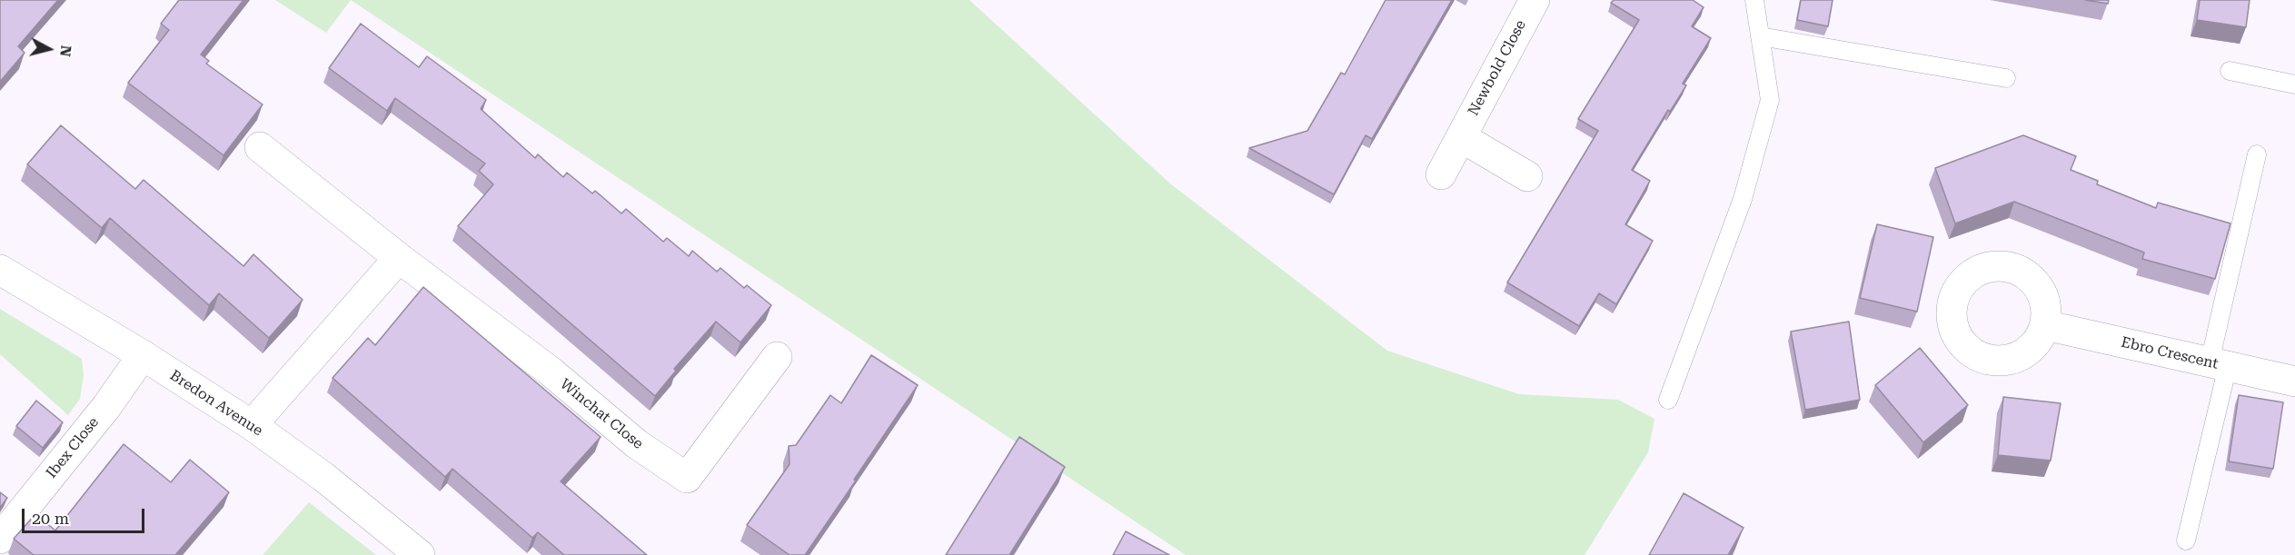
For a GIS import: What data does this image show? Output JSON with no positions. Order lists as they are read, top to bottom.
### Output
{
  "streets": {
    "street": [
      "Newbold Close",
      "Ebro Crescent",
      "Bredon Avenue",
      "Winchat Close",
      "Ibex Close"
    ]
  },
  "crossings": [
    ["Bredon Avenue", "Ibex Close"]
  ],
  "scale_bar": "20 m",
  "north": "right"
}
